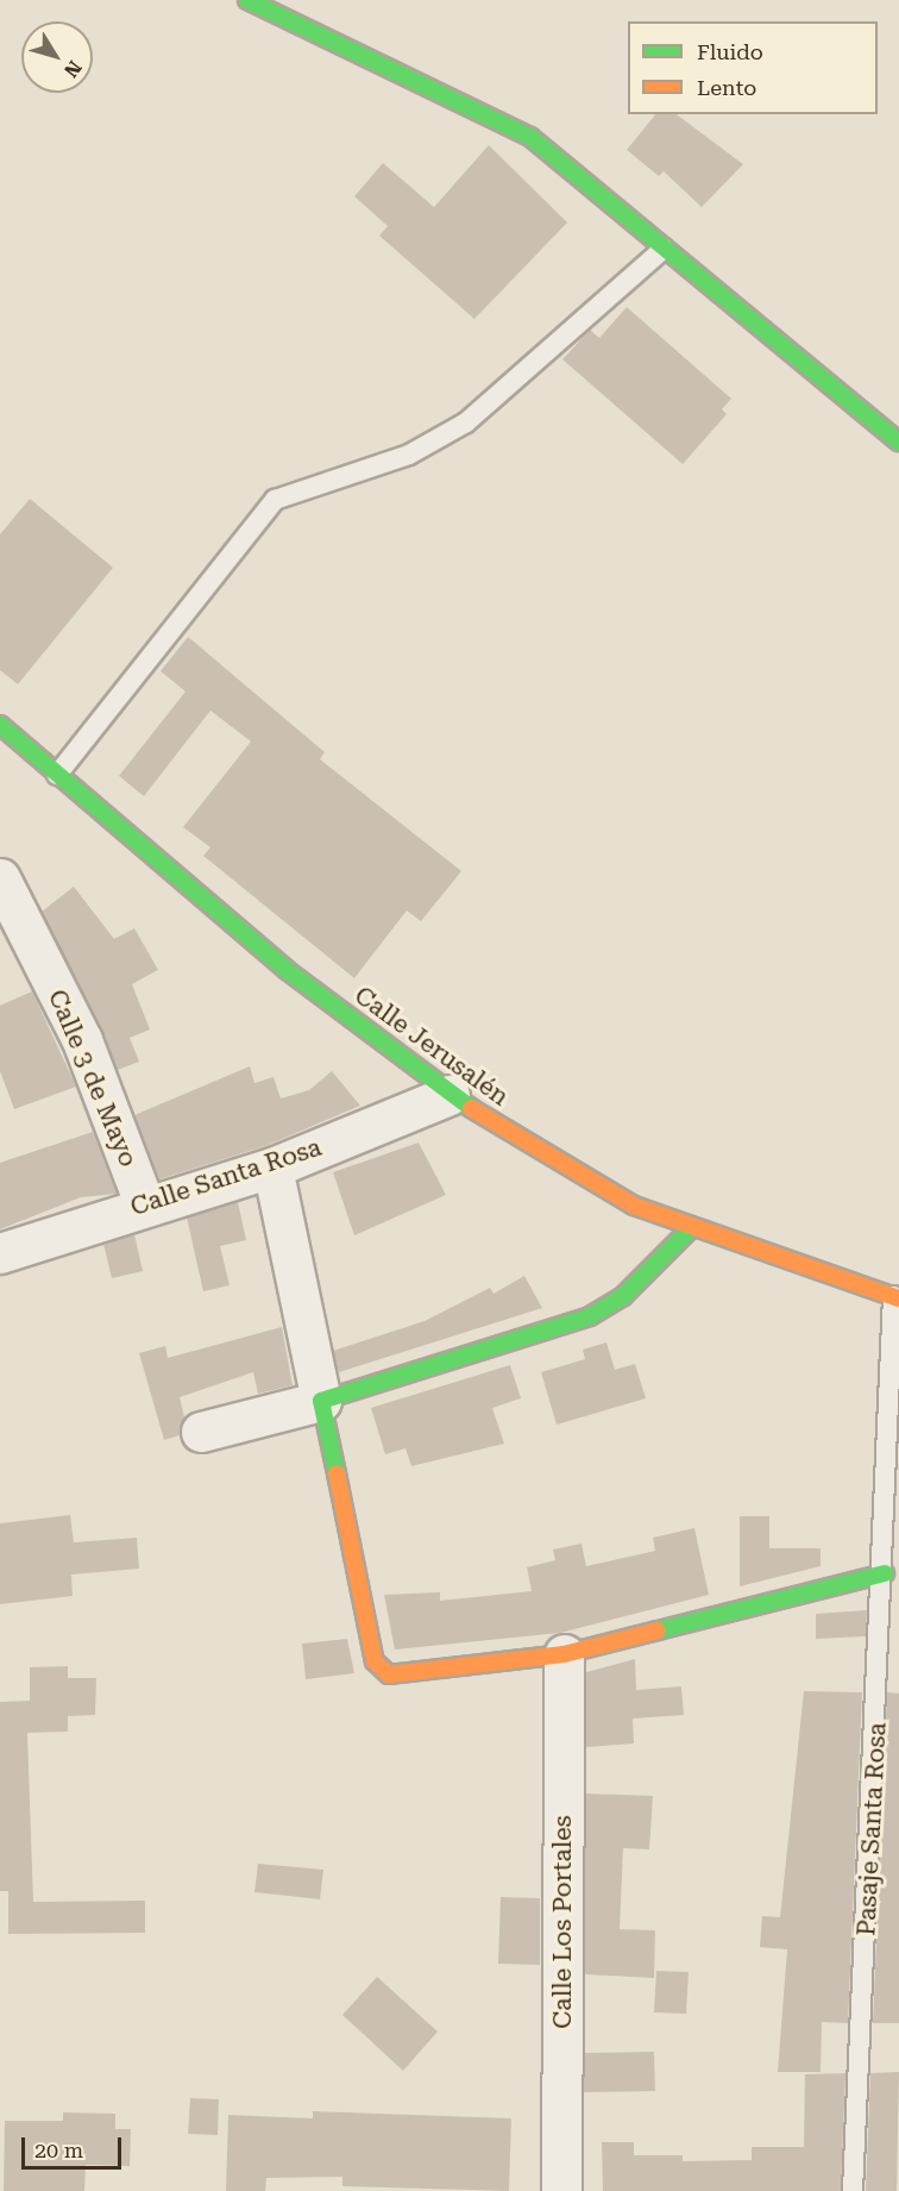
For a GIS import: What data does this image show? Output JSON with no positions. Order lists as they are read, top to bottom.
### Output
{
  "streets": {
    "street": [
      "Calle Jerusalén",
      "Calle 3 de Mayo",
      "Calle Santa Rosa",
      "Calle Los Portales"
    ],
    "lane": ["Pasaje Santa Rosa"]
  },
  "crossings": [
    ["Calle Jerusalén", "Calle Santa Rosa"],
    ["Calle Jerusalén", "Pasaje Santa Rosa"],
    ["Calle 3 de Mayo", "Calle Santa Rosa"]
  ],
  "legend": ["Fluido", "Lento"],
  "scale_bar": "20 m",
  "north": "bottom right"
}
